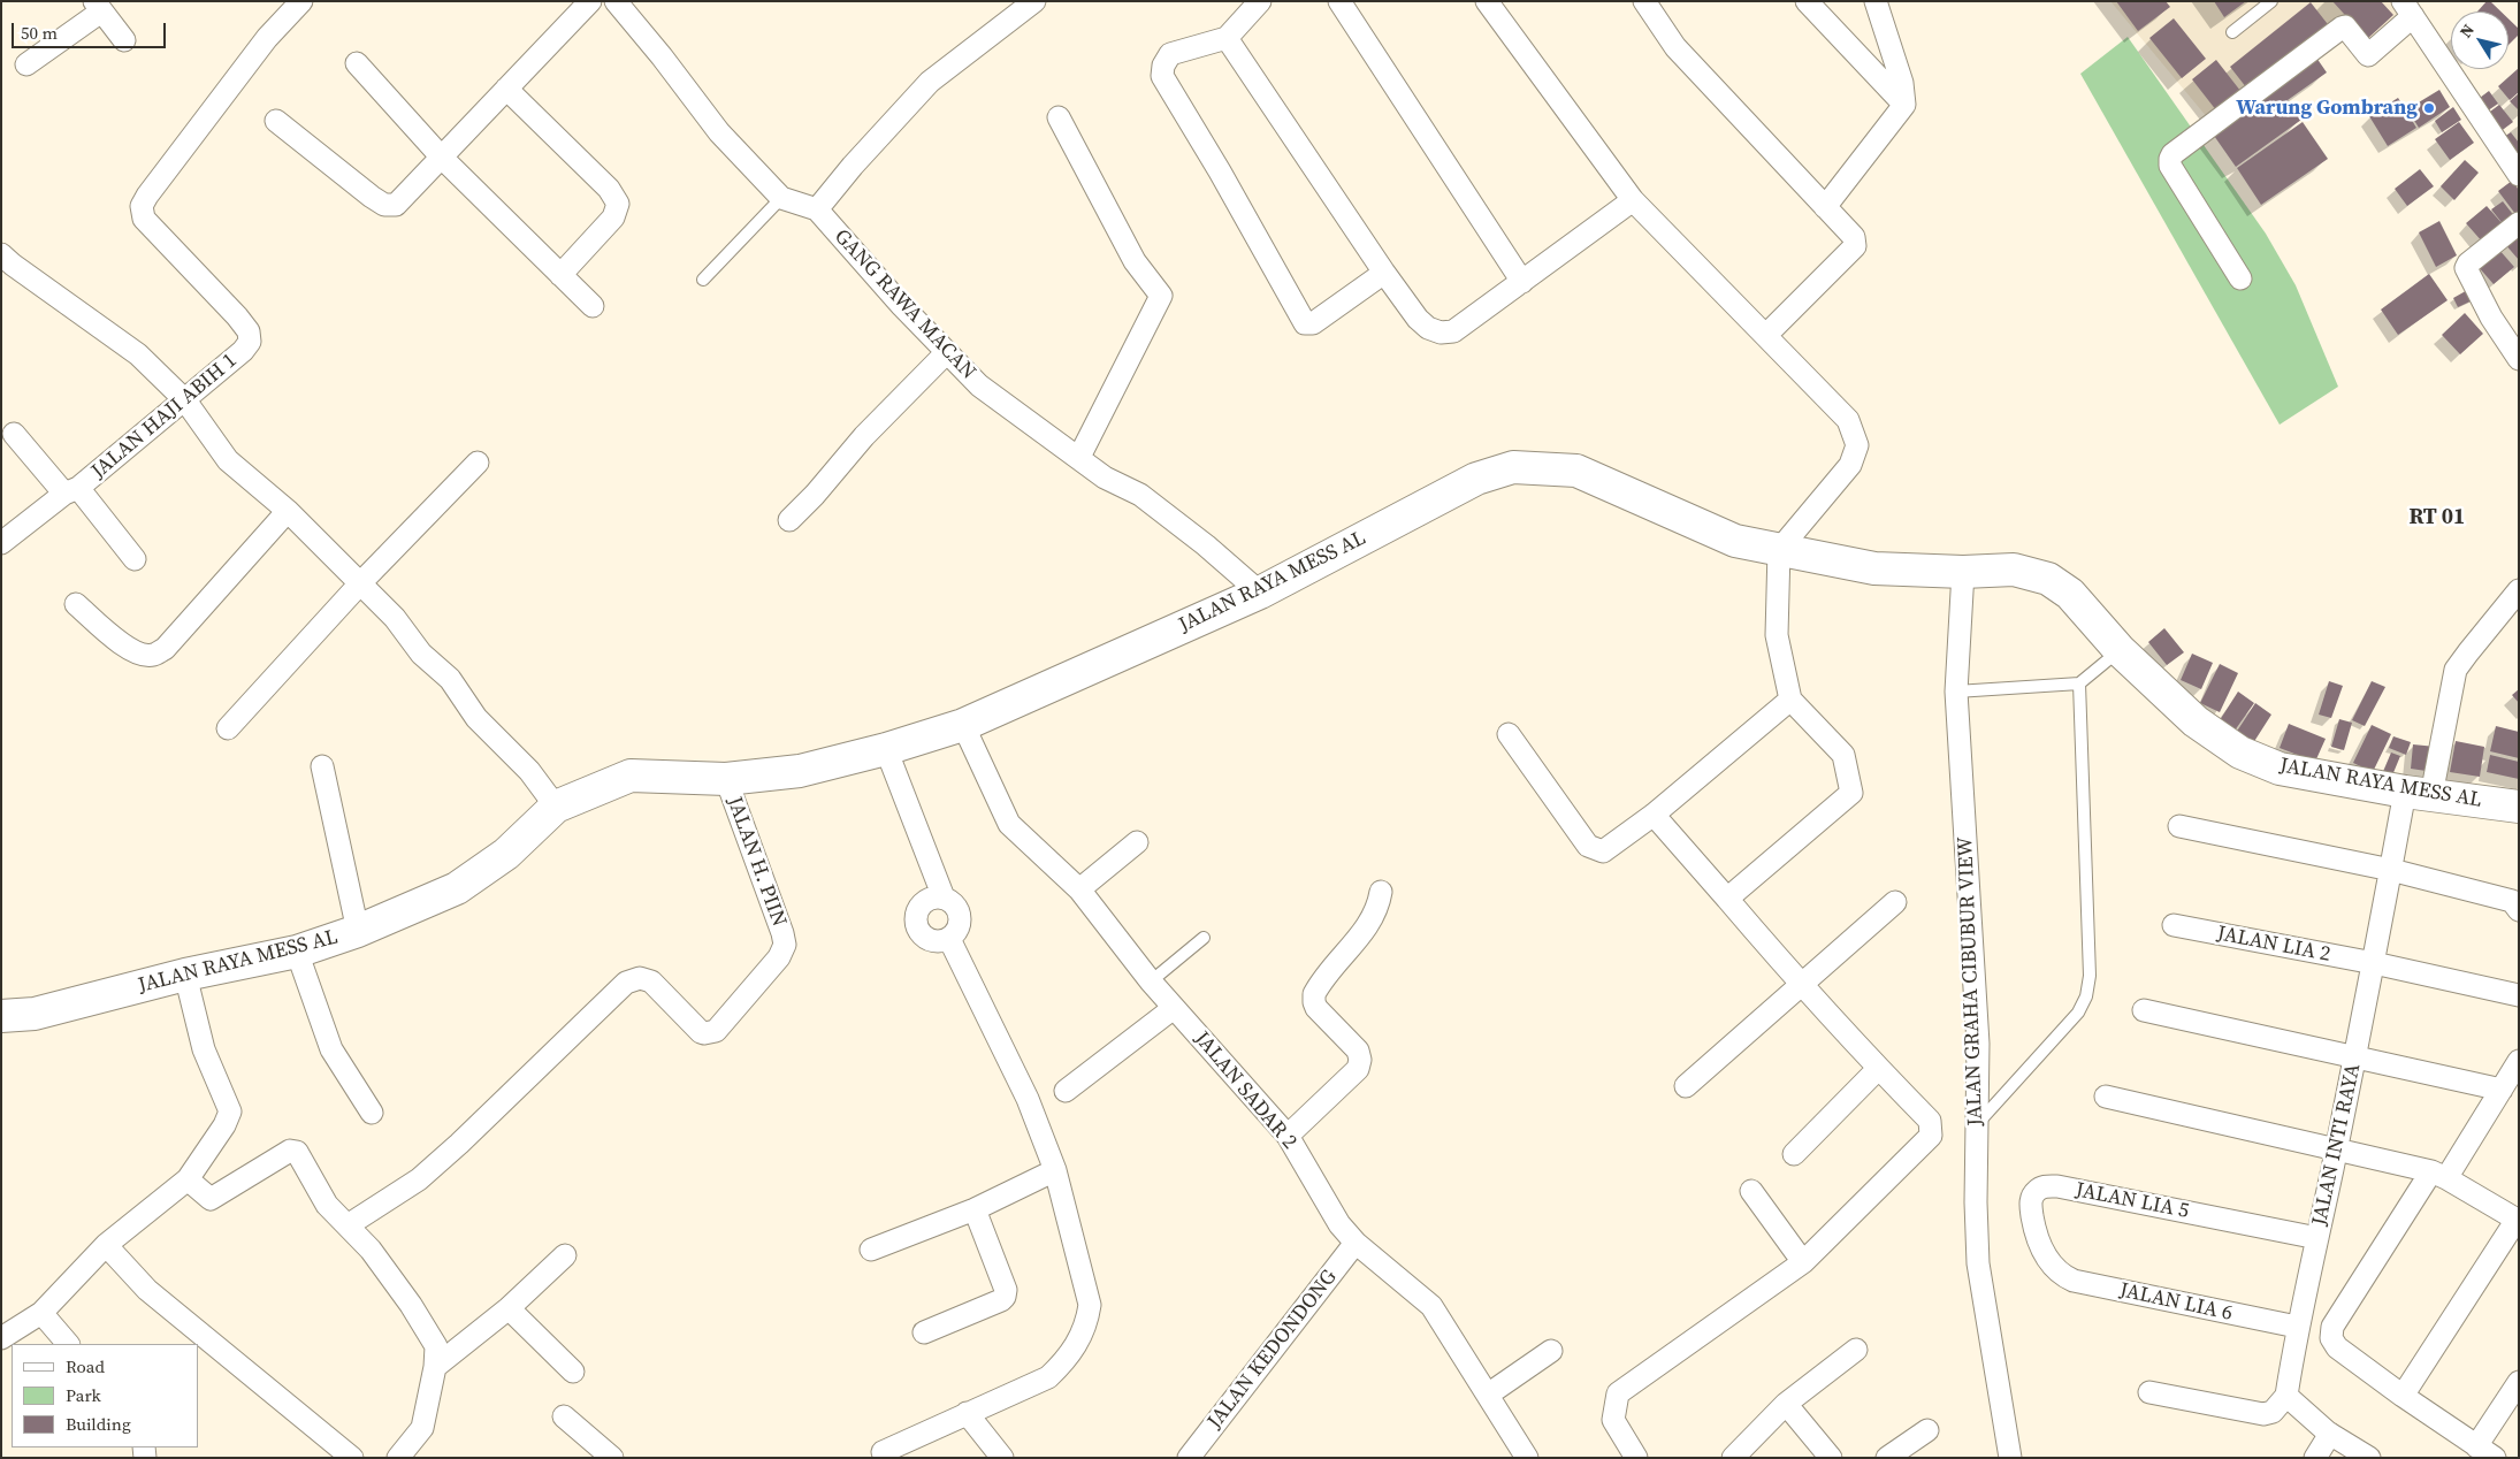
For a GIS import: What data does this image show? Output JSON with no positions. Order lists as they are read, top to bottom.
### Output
{
  "streets": {
    "street": [
      "GANG RAWA MACAN",
      "JALAN HAJI ABIH 1",
      "JALAN RAYA MESS AL",
      "JALAN H. PIIN",
      "JALAN LIA 2",
      "JALAN GRAHA CIBUBUR VIEW",
      "JALAN SADAR 2",
      "JALAN INTI RAYA",
      "JALAN LIA 5",
      "JALAN LIA 6",
      "JALAN KEDONDONG"
    ]
  },
  "crossings": [
    ["GANG RAWA MACAN", "JALAN RAYA MESS AL"],
    ["JALAN RAYA MESS AL", "JALAN H. PIIN"],
    ["JALAN RAYA MESS AL", "JALAN GRAHA CIBUBUR VIEW"],
    ["JALAN RAYA MESS AL", "JALAN SADAR 2"],
    ["JALAN RAYA MESS AL", "JALAN INTI RAYA"],
    ["JALAN LIA 2", "JALAN INTI RAYA"],
    ["JALAN SADAR 2", "JALAN KEDONDONG"],
    ["JALAN INTI RAYA", "JALAN LIA 5"],
    ["JALAN INTI RAYA", "JALAN LIA 6"],
    ["JALAN LIA 5", "JALAN LIA 6"]
  ],
  "districts": ["RT 01"],
  "places": ["Warung Gombrang"],
  "legend": ["Road", "Park", "Building"],
  "scale_bar": "50 m",
  "north": "top left"
}
